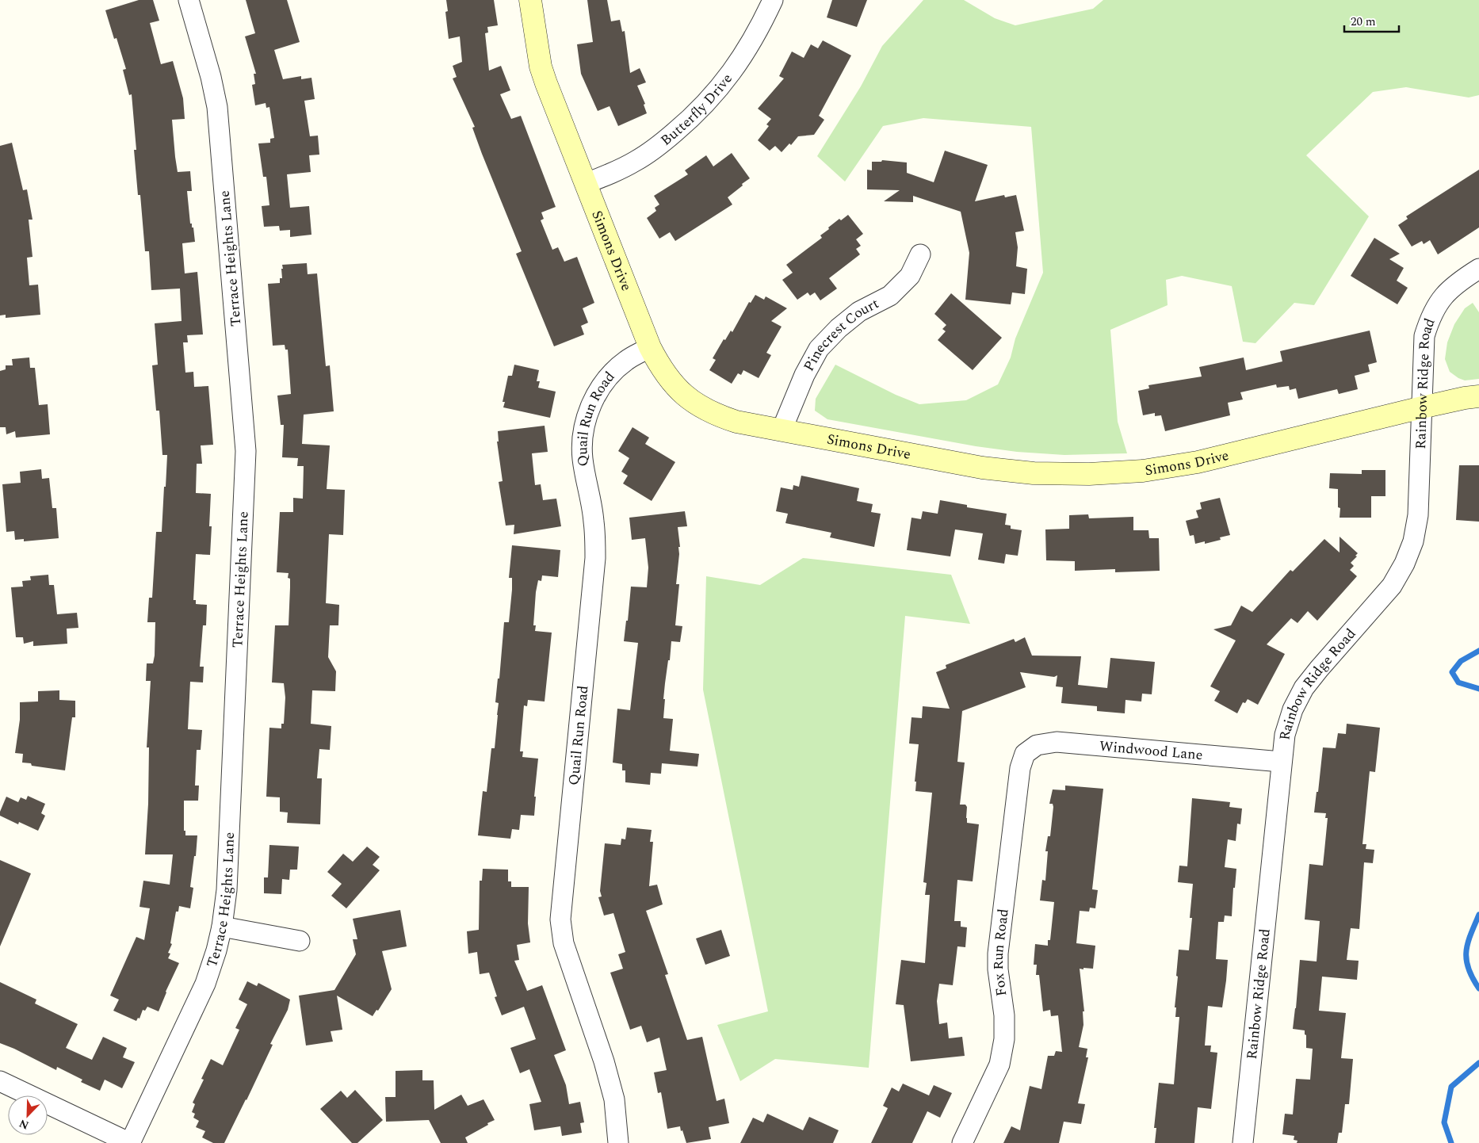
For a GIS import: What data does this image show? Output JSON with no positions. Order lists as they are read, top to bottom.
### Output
{
  "streets": {
    "street": [
      "Butterfly Drive",
      "Simons Drive",
      "Terrace Heights Lane",
      "Pinecrest Court",
      "Rainbow Ridge Road",
      "Quail Run Road",
      "Windwood Lane",
      "Fox Run Road"
    ]
  },
  "crossings": [
    ["Butterfly Drive", "Simons Drive"],
    ["Simons Drive", "Pinecrest Court"],
    ["Simons Drive", "Rainbow Ridge Road"],
    ["Simons Drive", "Quail Run Road"],
    ["Rainbow Ridge Road", "Windwood Lane"],
    ["Windwood Lane", "Fox Run Road"]
  ],
  "scale_bar": "20 m",
  "north": "bottom left"
}
